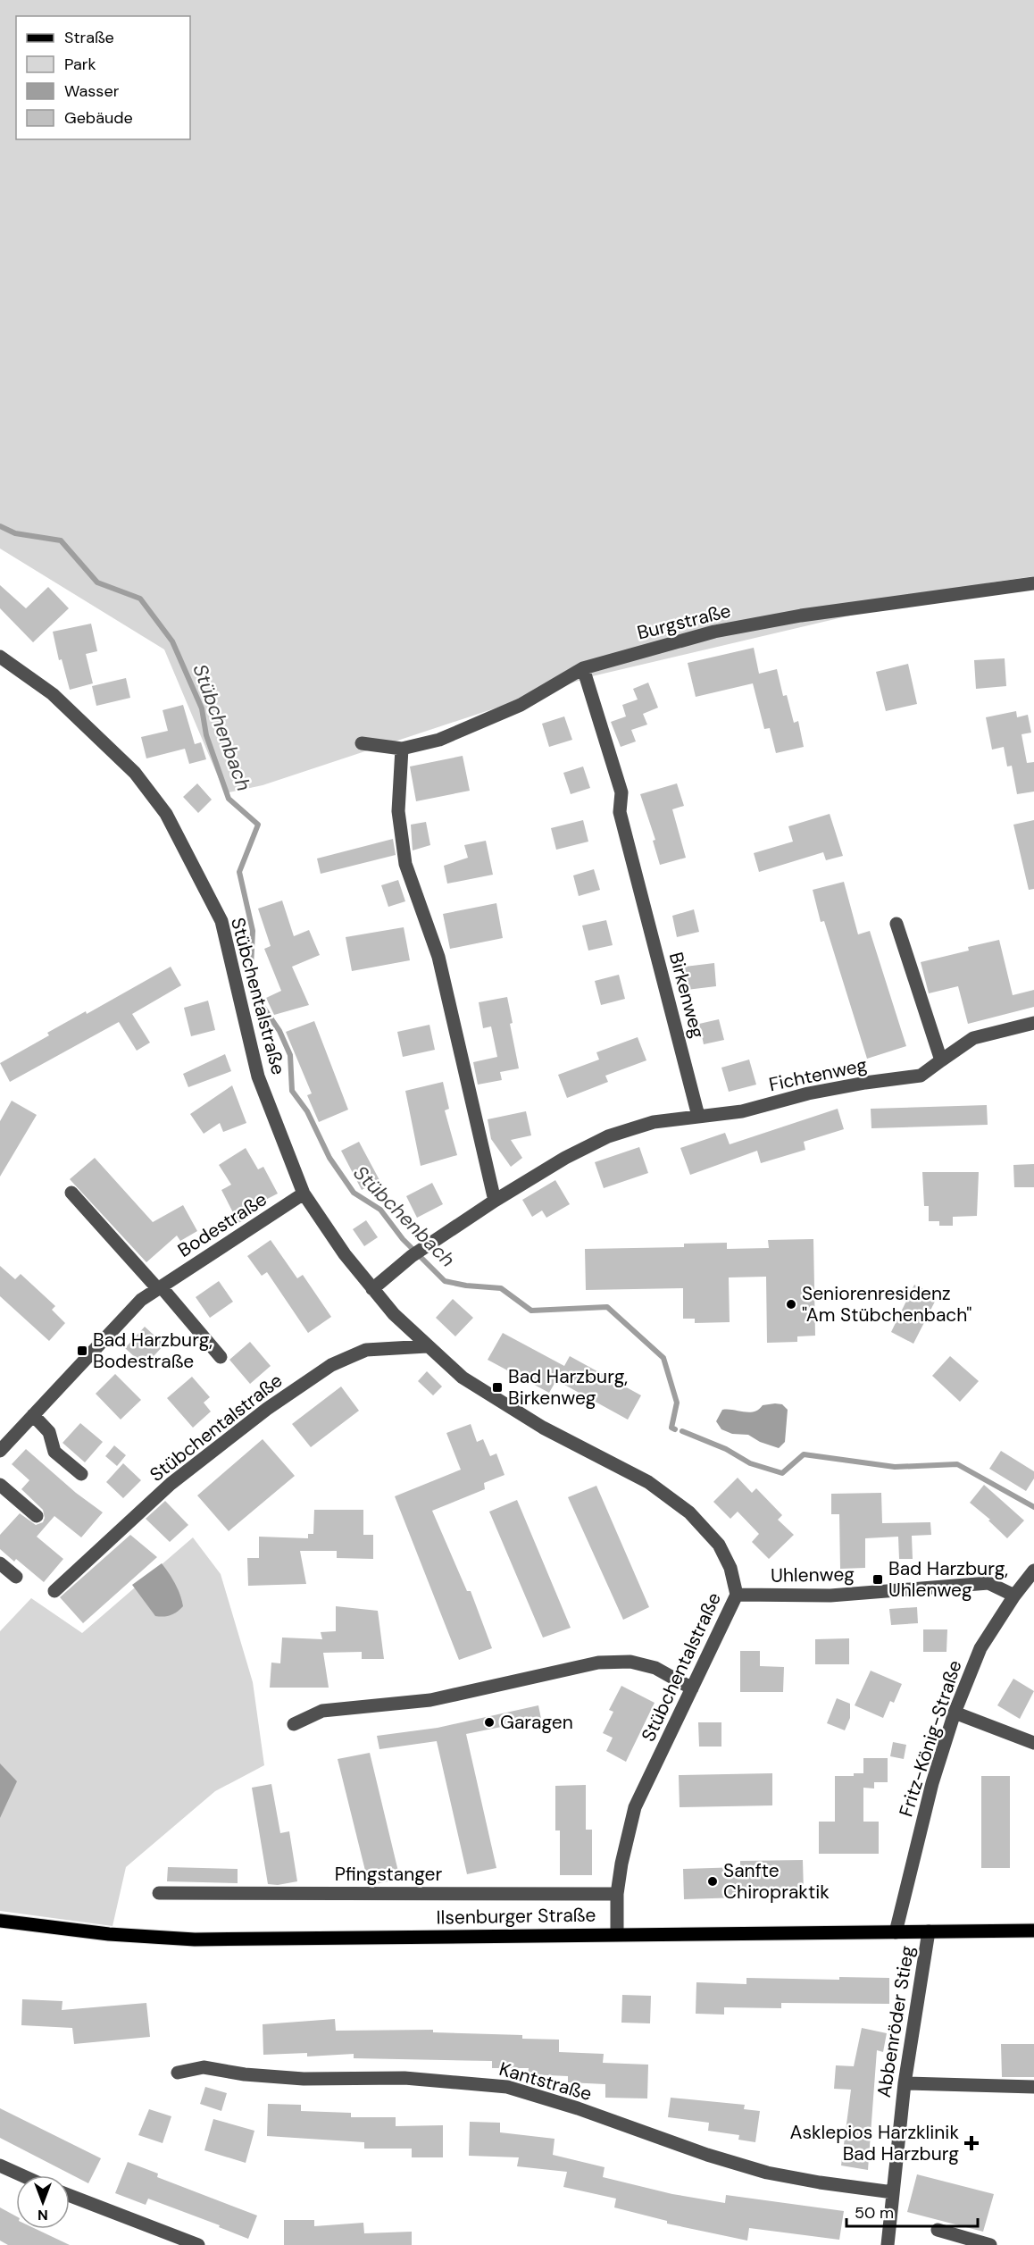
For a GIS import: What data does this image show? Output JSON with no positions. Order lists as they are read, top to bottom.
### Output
{
  "streets": {
    "main road": ["Ilsenburger Straße"],
    "street": [
      "Burgstraße",
      "Birkenweg",
      "Stübchentalstraße",
      "Fichtenweg",
      "Bodestraße",
      "Uhlenweg",
      "Fritz-König-Straße",
      "Pfingstanger",
      "Abbenröder Stieg",
      "Kantstraße"
    ]
  },
  "crossings": [
    ["Burgstraße", "Birkenweg"],
    ["Birkenweg", "Fichtenweg"],
    ["Stübchentalstraße", "Bodestraße"],
    ["Stübchentalstraße", "Uhlenweg"],
    ["Stübchentalstraße", "Pfingstanger"],
    ["Stübchentalstraße", "Ilsenburger Straße"],
    ["Uhlenweg", "Fritz-König-Straße"],
    ["Fritz-König-Straße", "Ilsenburger Straße"],
    ["Ilsenburger Straße", "Abbenröder Stieg"],
    ["Abbenröder Stieg", "Kantstraße"]
  ],
  "water": ["Stübchenbach"],
  "places": {
    "other": ["Seniorenresidenz \"Am Stübchenbach\"", "Garagen", "Sanfte Chiropraktik"],
    "transit": ["Bad Harzburg, Bodestraße", "Bad Harzburg, Birkenweg", "Bad Harzburg, Uhlenweg"],
    "health": ["Asklepios Harzklinik Bad Harzburg"]
  },
  "legend": [
    "Straße",
    "Park",
    "Wasser",
    "Gebäude"
  ],
  "scale_bar": "50 m",
  "north": "bottom"
}
